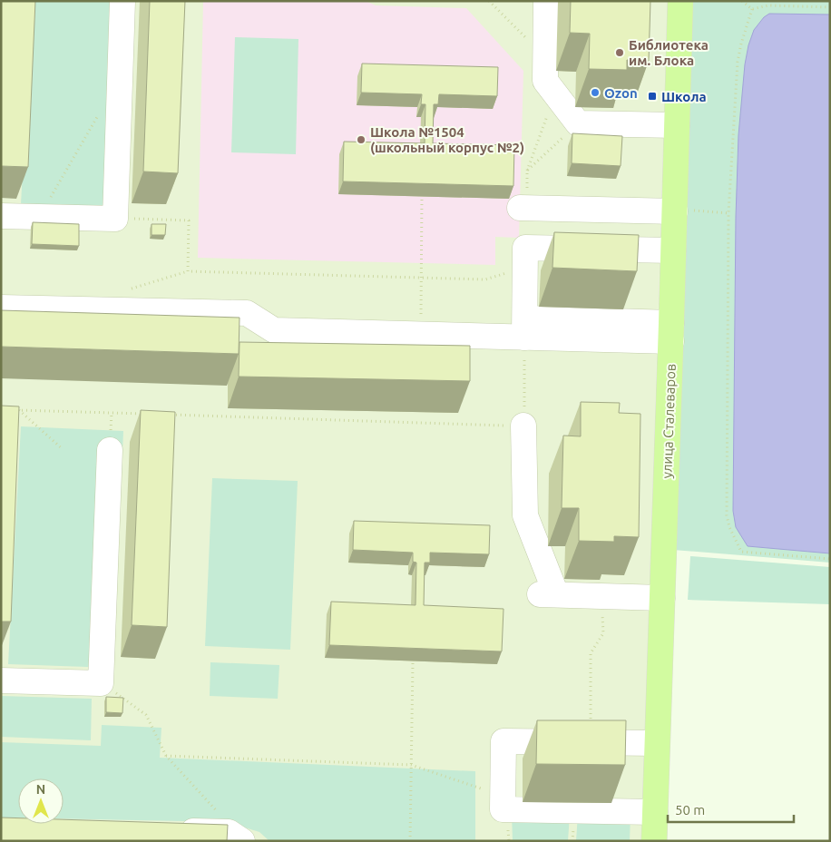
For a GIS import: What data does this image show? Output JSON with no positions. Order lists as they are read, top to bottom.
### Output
{
  "streets": {
    "main road": ["улица Сталеваров"]
  },
  "places": {
    "other": ["Библиотека им. Блока", "Ozon", "Школа №1504 (школьный корпус №2)"],
    "transit": ["Школа"]
  },
  "scale_bar": "50 m",
  "north": "top"
}
